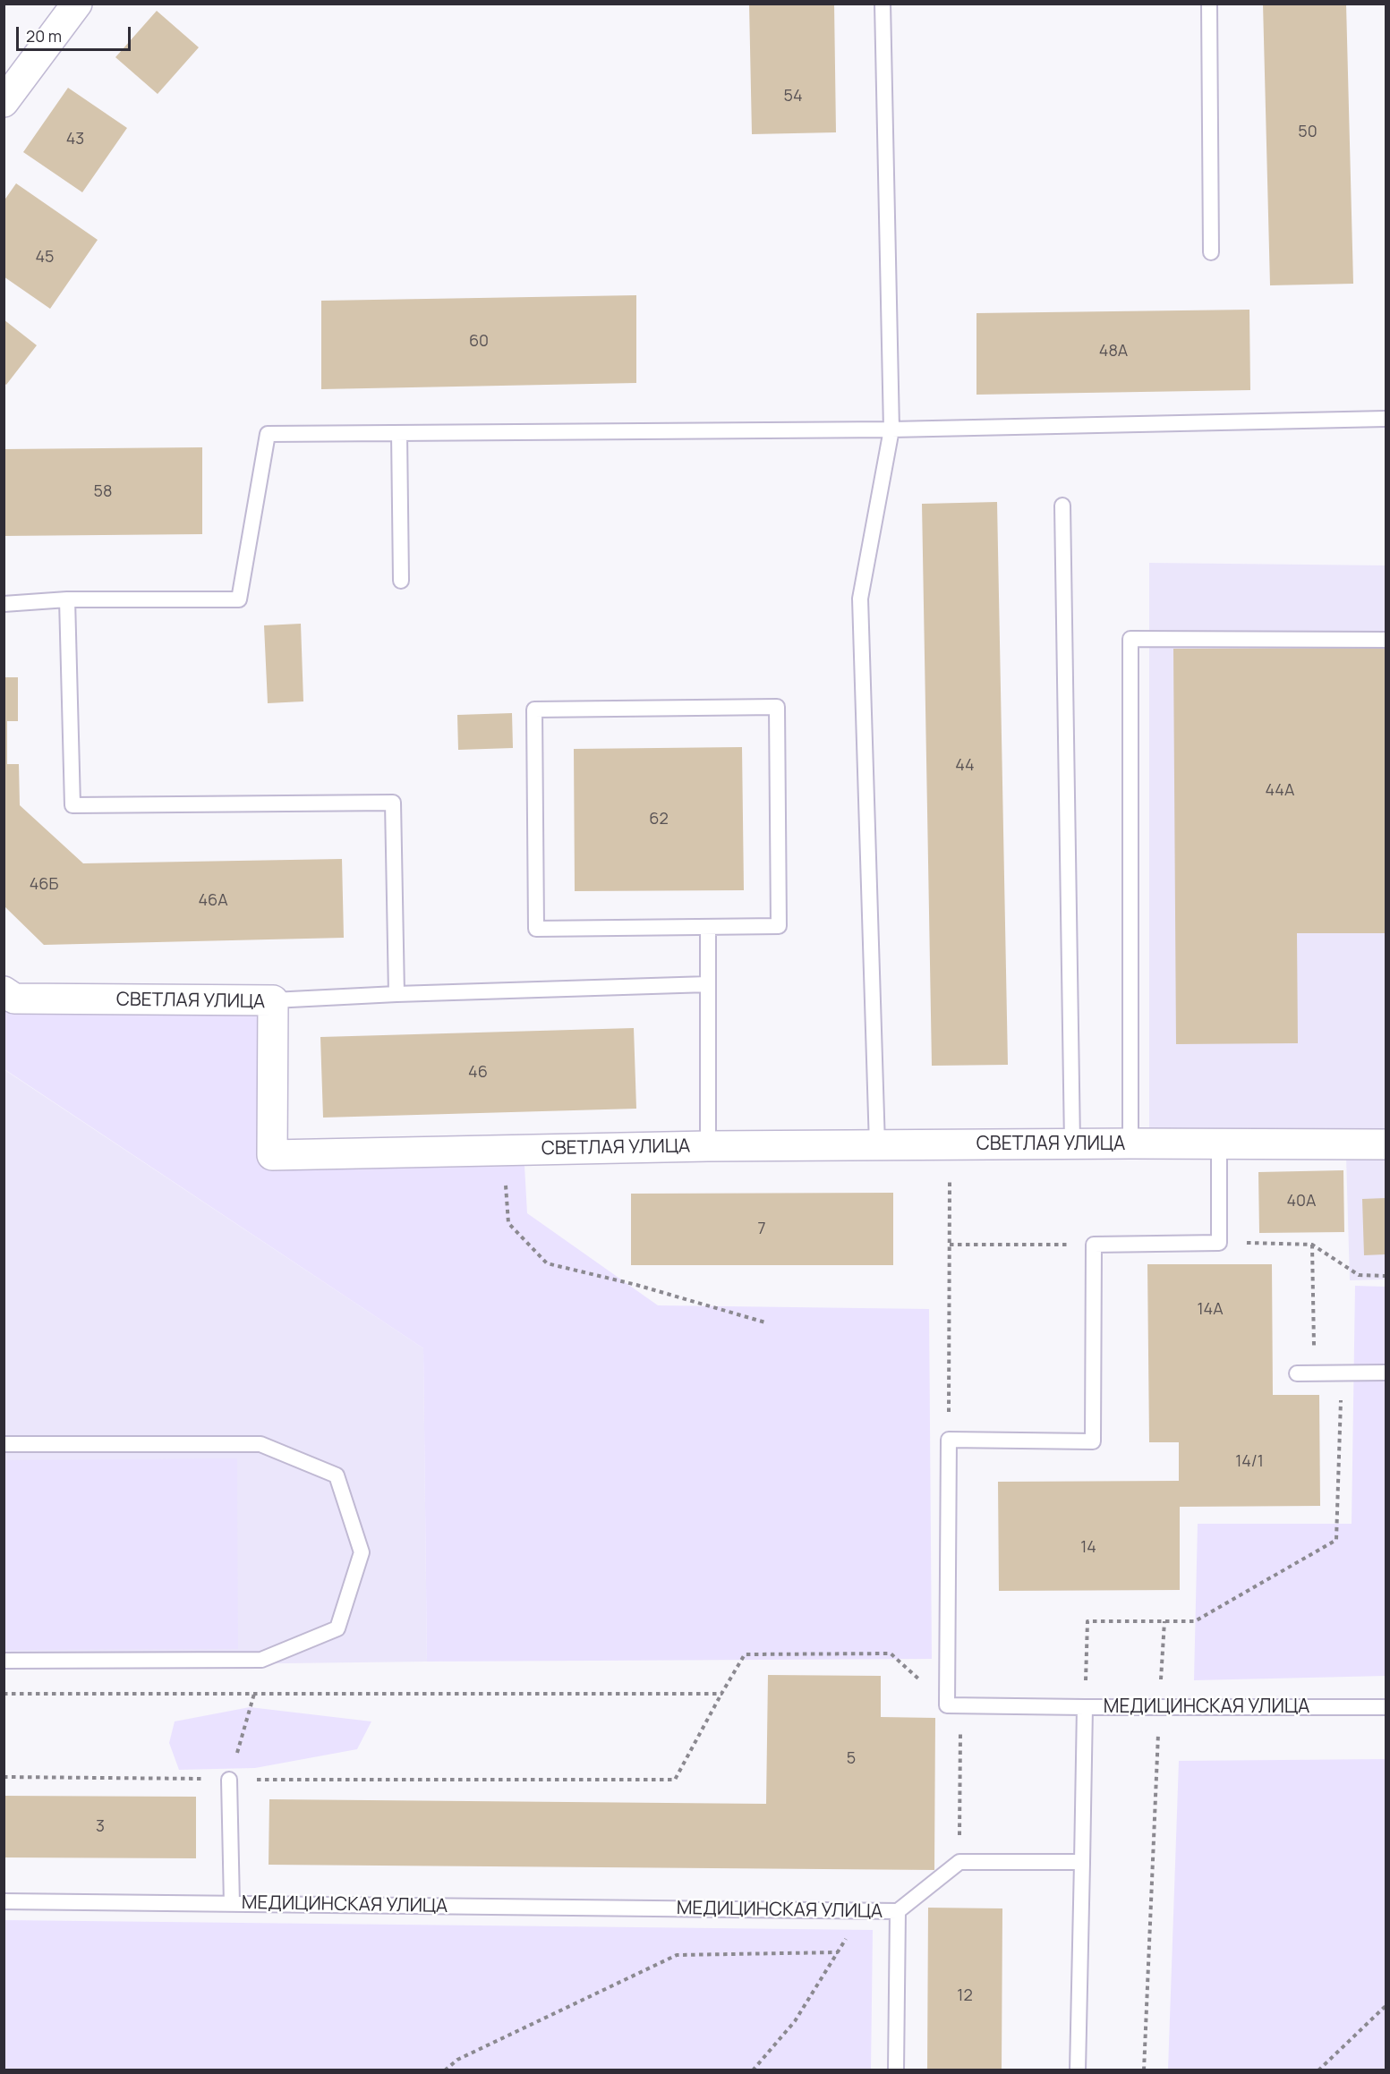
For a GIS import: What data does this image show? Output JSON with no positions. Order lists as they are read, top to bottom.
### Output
{
  "streets": {
    "street": ["СВЕТЛАЯ УЛИЦА"],
    "lane": ["МЕДИЦИНСКАЯ УЛИЦА"]
  },
  "house_numbers": [
    "54",
    "50",
    "43",
    "45",
    "60",
    "48А",
    "58",
    "44",
    "44А",
    "62",
    "46Б",
    "46А",
    "46",
    "40А",
    "7",
    "14А",
    "14/1",
    "14",
    "5",
    "3",
    "12"
  ],
  "scale_bar": "20 m"
}
